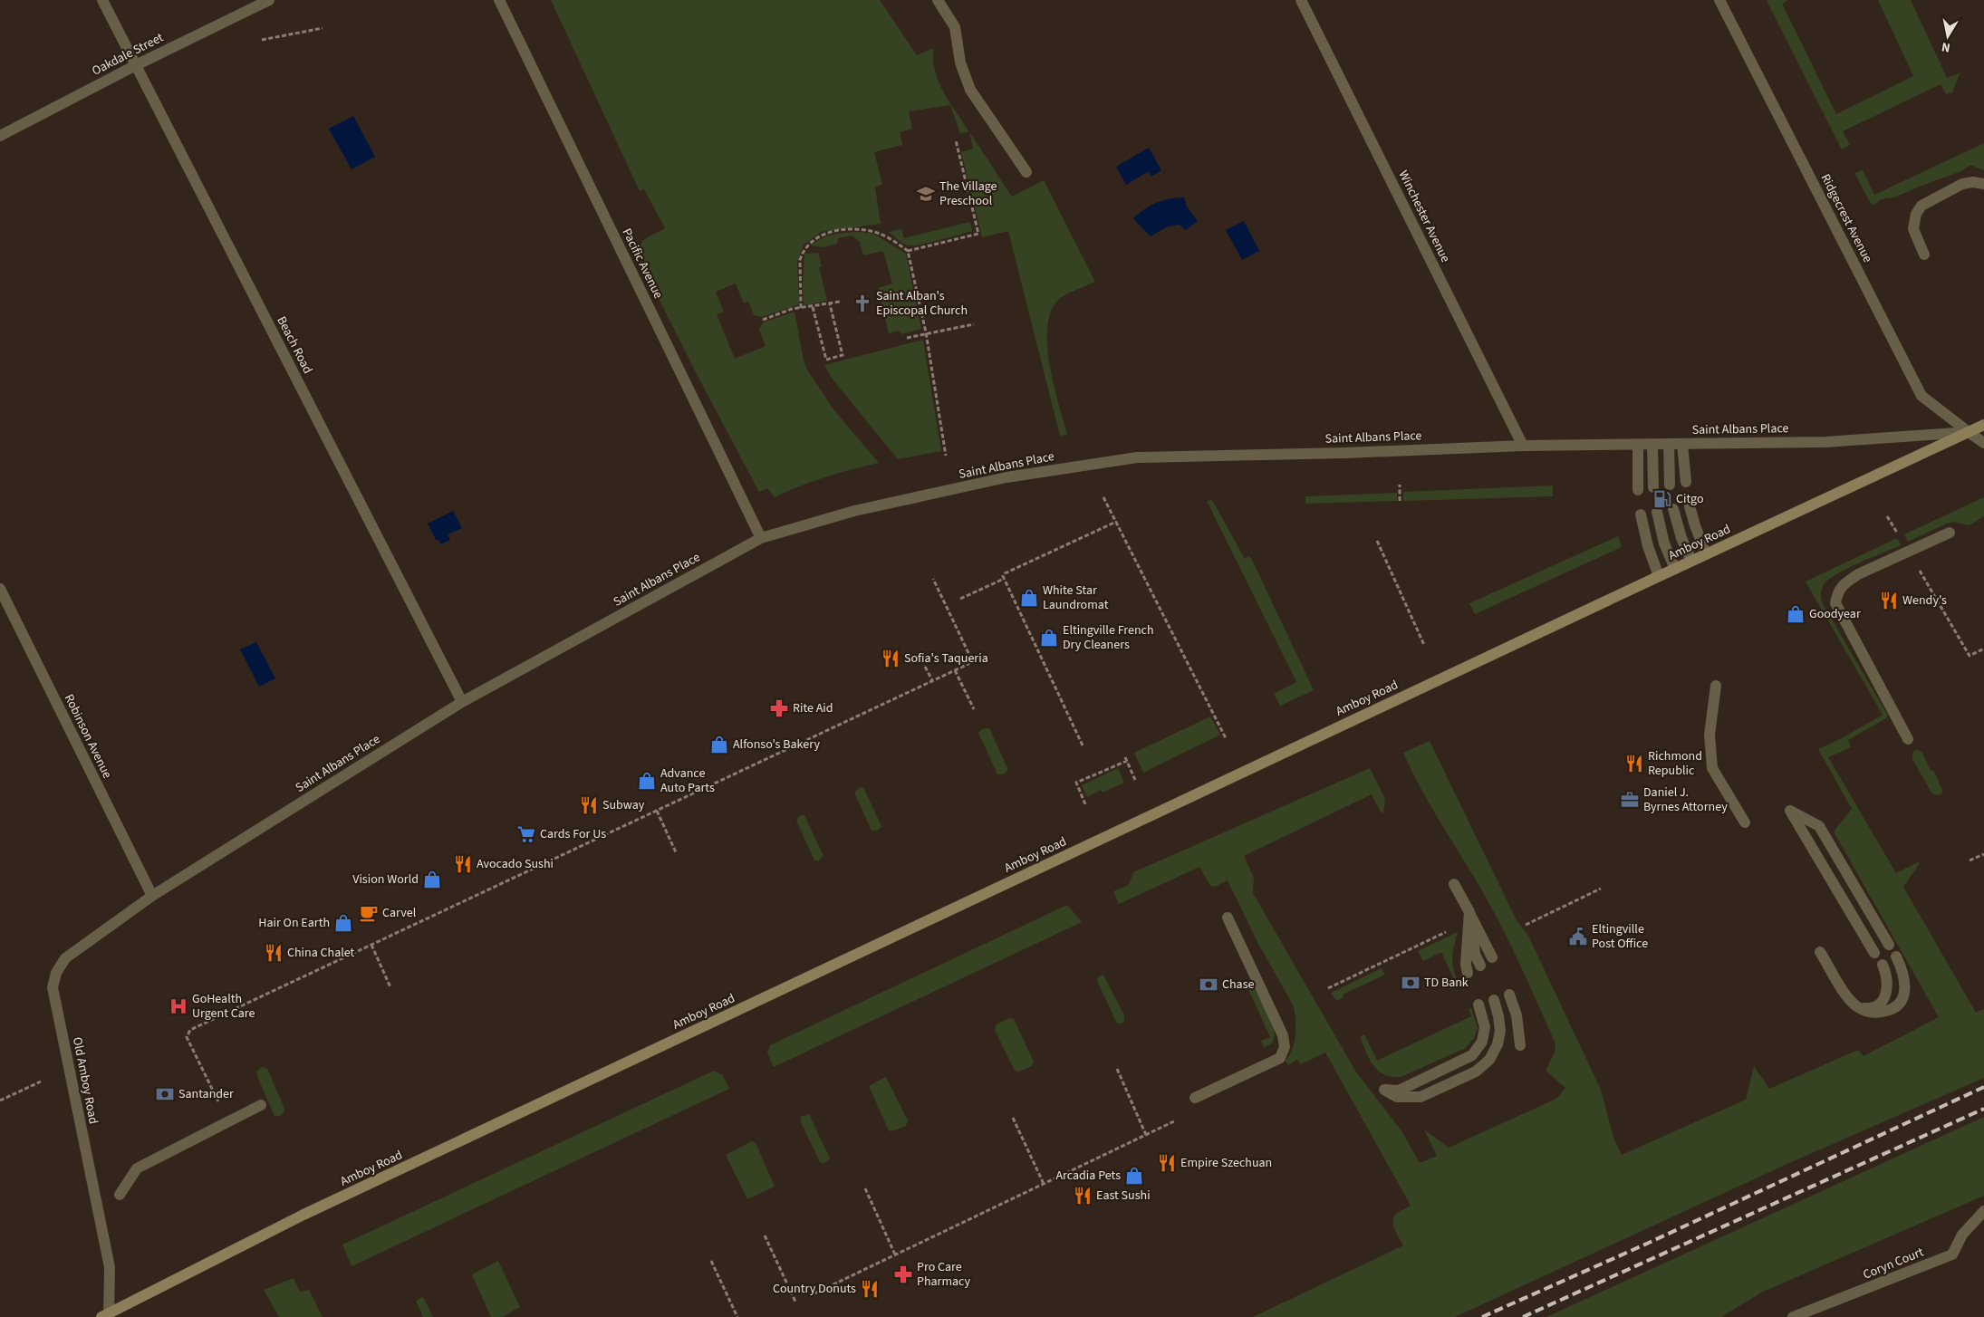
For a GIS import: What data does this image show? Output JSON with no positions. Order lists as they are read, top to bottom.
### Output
{
  "streets": {
    "main road": ["Amboy Road"],
    "street": [
      "Oakdale Street",
      "Winchester Avenue",
      "Ridgecrest Avenue",
      "Pacific Avenue",
      "Beach Road",
      "Saint Albans Place",
      "Robinson Avenue",
      "Old Amboy Road",
      "Coryn Court"
    ]
  },
  "crossings": [
    ["Oakdale Street", "Beach Road"],
    ["Winchester Avenue", "Saint Albans Place"],
    ["Ridgecrest Avenue", "Saint Albans Place"],
    ["Ridgecrest Avenue", "Amboy Road"],
    ["Pacific Avenue", "Saint Albans Place"],
    ["Beach Road", "Saint Albans Place"],
    ["Saint Albans Place", "Amboy Road"],
    ["Saint Albans Place", "Robinson Avenue"],
    ["Saint Albans Place", "Old Amboy Road"],
    ["Amboy Road", "Old Amboy Road"],
    ["Robinson Avenue", "Old Amboy Road"]
  ],
  "places": {
    "school or university": ["The Village Preschool"],
    "church": ["Saint Alban's Episcopal Church"],
    "fuel station": ["Citgo"],
    "shop": [
      "White Star Laundromat",
      "Goodyear",
      "Eltingville French Dry Cleaners",
      "Alfonso's Bakery",
      "Advance Auto Parts",
      "Vision World",
      "Hair On Earth",
      "Arcadia Pets"
    ],
    "restaurant": [
      "Wendy's",
      "Sofia's Taqueria",
      "Richmond Republic",
      "Subway",
      "Avocado Sushi",
      "China Chalet",
      "Empire Szechuan",
      "East Sushi",
      "Country Donuts"
    ],
    "pharmacy": ["Rite Aid", "Pro Care Pharmacy"],
    "office": ["Daniel J. Byrnes Attorney"],
    "supermarket": ["Cards For Us"],
    "cafe": ["Carvel"],
    "public building": ["Eltingville Post Office"],
    "bank": ["TD Bank", "Chase", "Santander"],
    "hospital": ["GoHealth Urgent Care"]
  },
  "north": "bottom"
}
